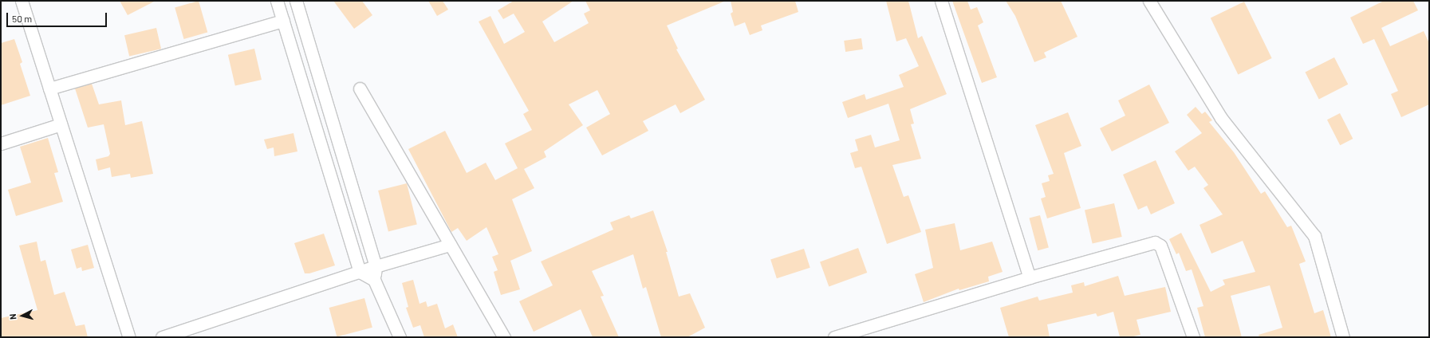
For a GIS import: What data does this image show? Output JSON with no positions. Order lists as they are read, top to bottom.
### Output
{
  "scale_bar": "50 m",
  "north": "left"
}
